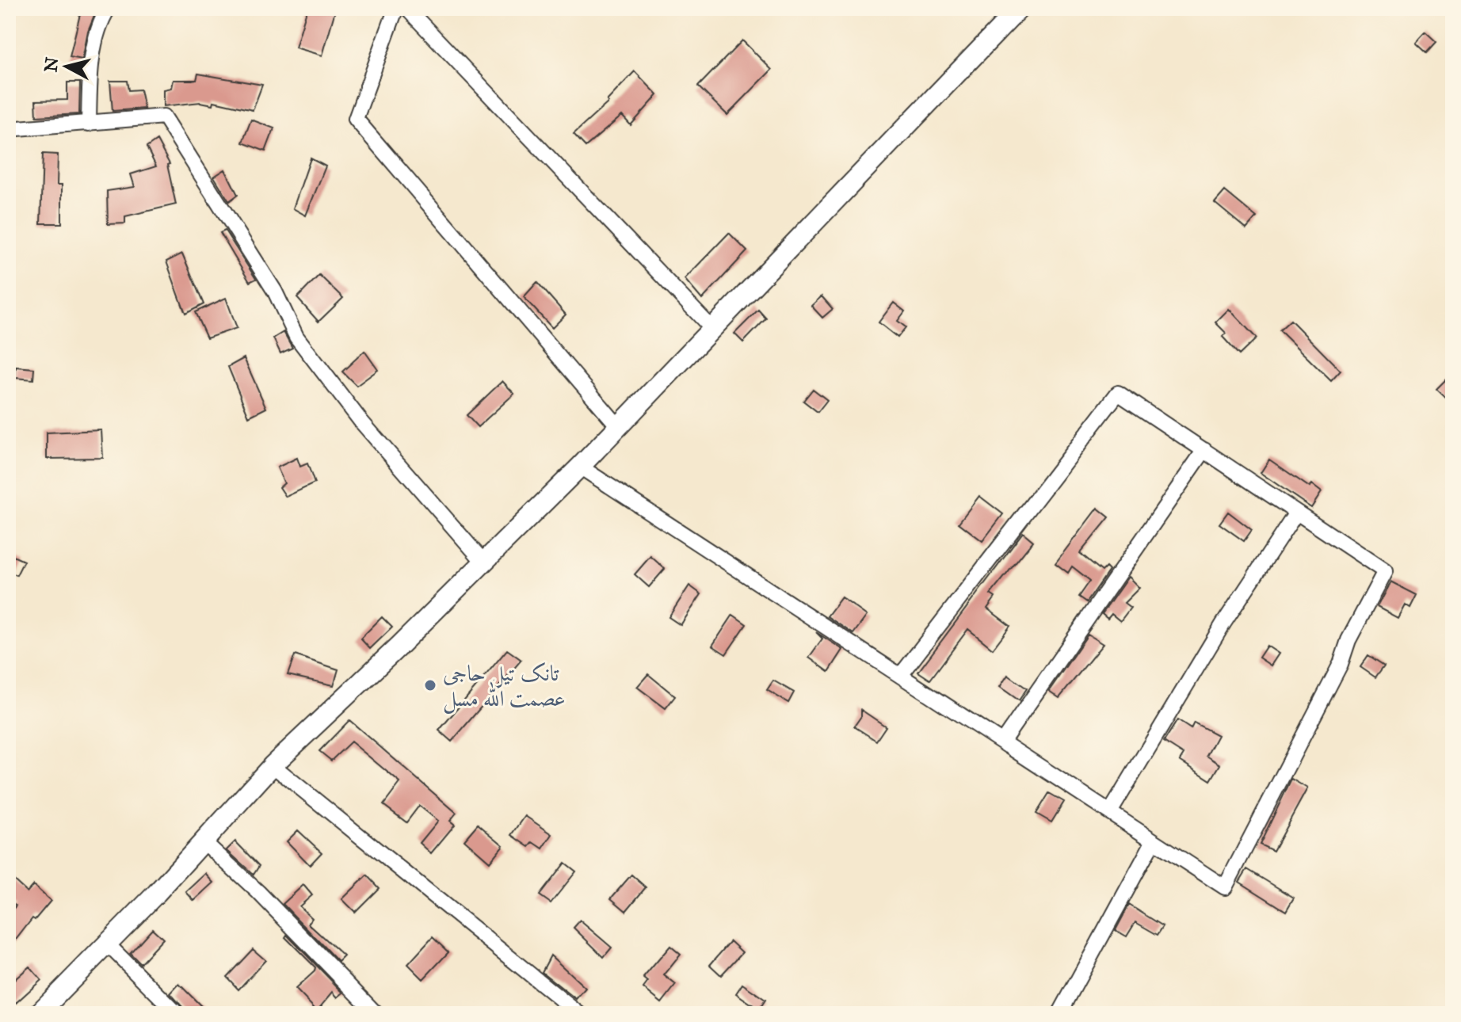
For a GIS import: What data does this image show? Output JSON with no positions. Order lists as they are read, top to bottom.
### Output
{
  "places": ["تانک تیل حاجی عصمت الله مسل"],
  "north": "left"
}
